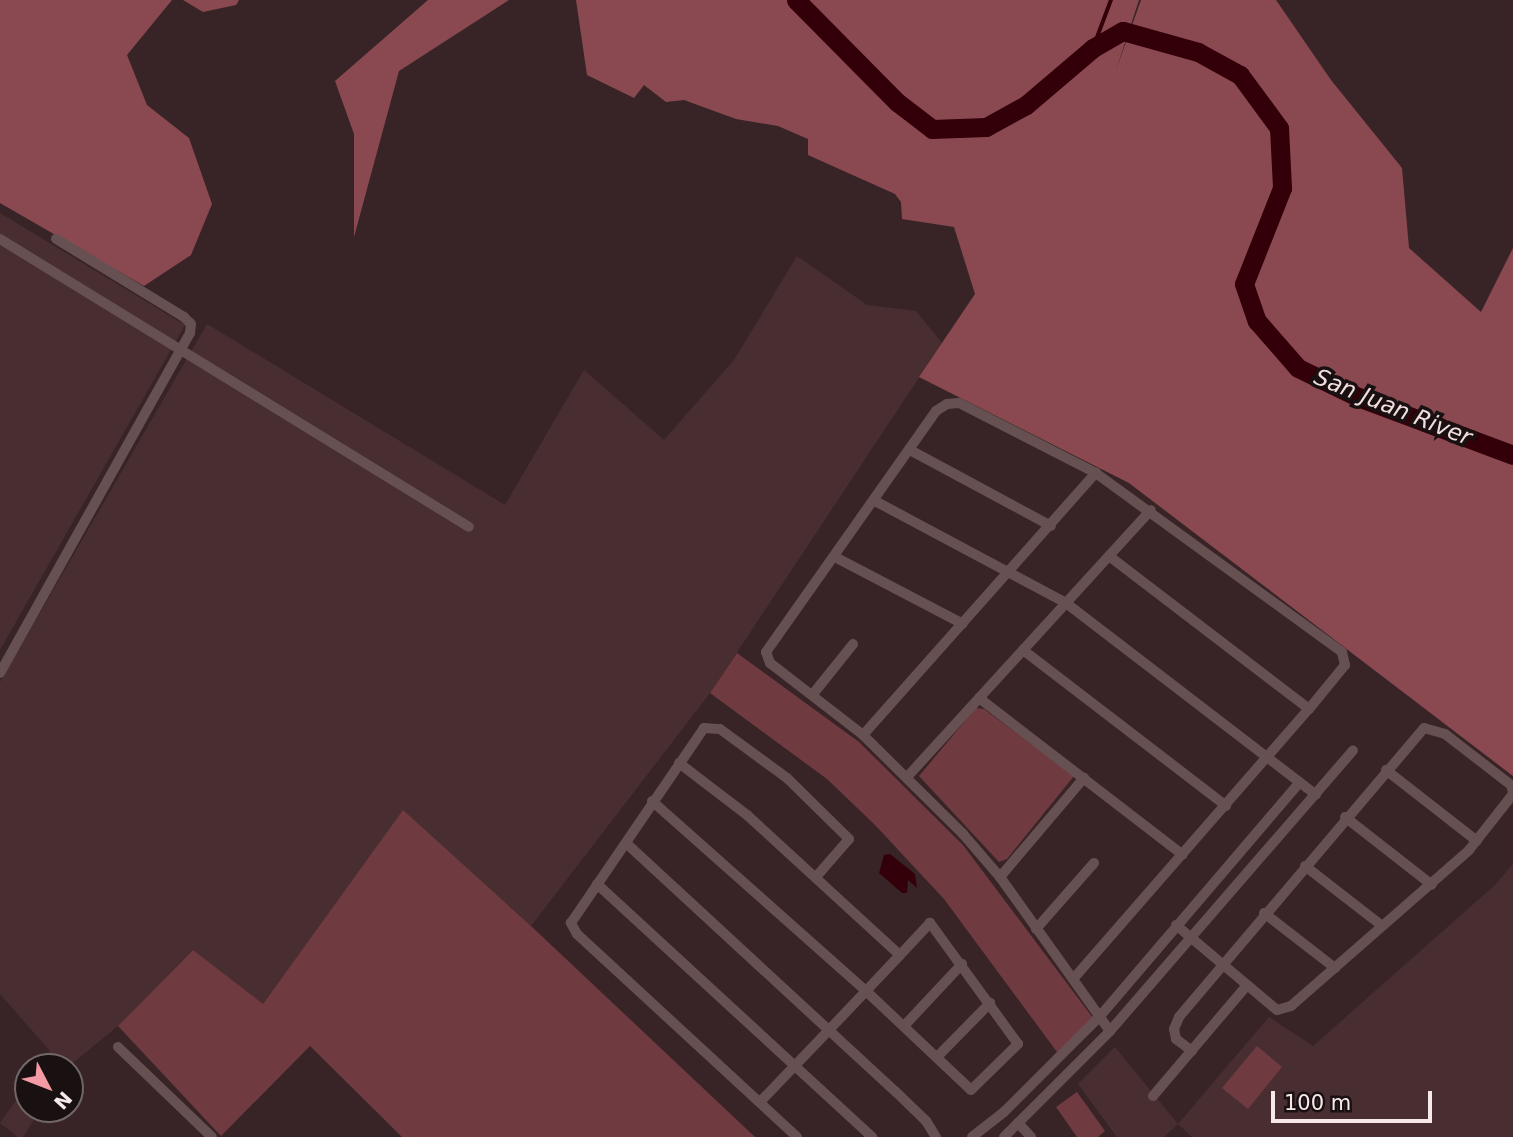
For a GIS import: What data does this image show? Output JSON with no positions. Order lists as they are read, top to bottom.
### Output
{
  "water": ["San Juan River"],
  "scale_bar": "100 m",
  "north": "bottom right"
}
